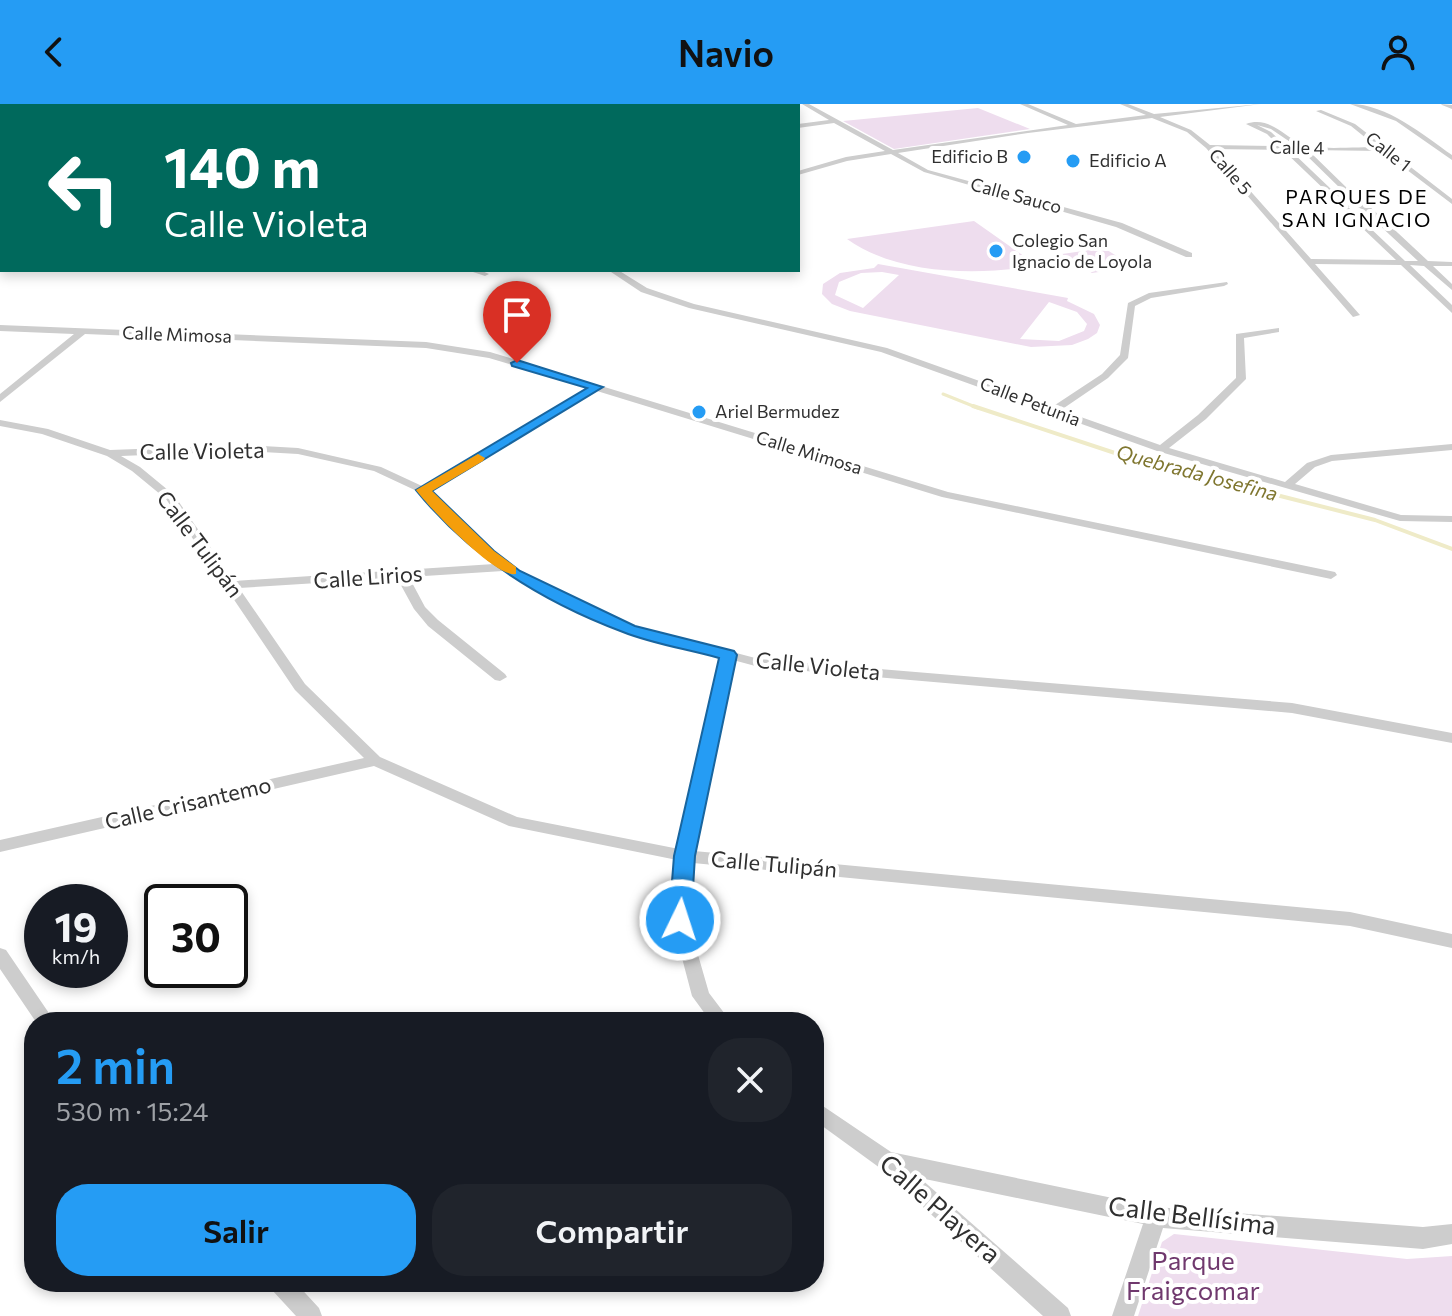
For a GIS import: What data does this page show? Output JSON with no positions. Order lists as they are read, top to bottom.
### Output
{
  "streets": {
    "street": [
      "Calle 4",
      "Calle 1",
      "Calle 5",
      "Calle Sauco",
      "Calle Mimosa",
      "Calle Petunia",
      "Calle Violeta",
      "Calle Tulipán",
      "Calle Lirios",
      "Calle Crisantemo",
      "Calle Playera",
      "Calle Bellísima"
    ]
  },
  "crossings": [
    ["Calle 4", "Calle 1"],
    ["Calle 4", "Calle 5"],
    ["Calle Violeta", "Calle Tulipán"],
    ["Calle Violeta", "Calle Lirios"],
    ["Calle Tulipán", "Calle Lirios"],
    ["Calle Tulipán", "Calle Crisantemo"],
    ["Calle Playera", "Calle Bellísima"]
  ],
  "districts": ["PARQUES DE SAN IGNACIO"],
  "water": ["Quebrada Josefina"],
  "parks": ["Parque Fraigcomar"],
  "places": [
    "Edificio B",
    "Edificio A",
    "Colegio San Ignacio de Loyola",
    "Ariel Bermudez"
  ],
  "page": {
    "header": "Navio",
    "turn": ["140 m", "Calle Violeta"],
    "speed": "19 km/h",
    "limit": "30",
    "heading": ["2 min", "530 m · 15:24"],
    "buttons": ["Salir", "Compartir"]
  }
}
